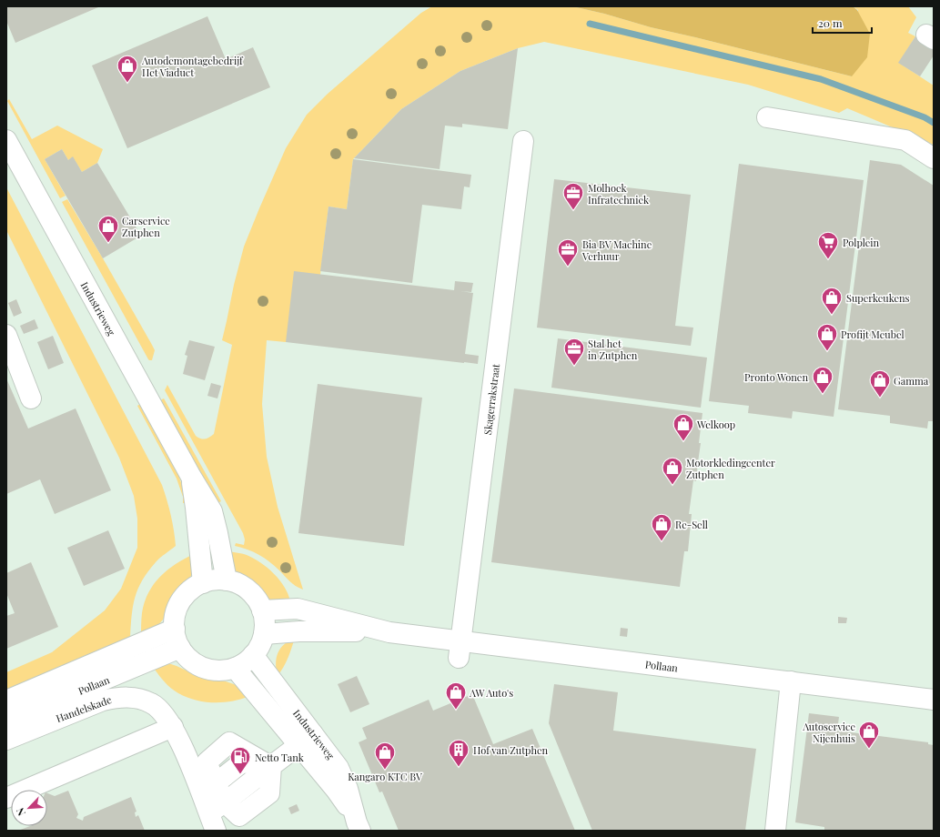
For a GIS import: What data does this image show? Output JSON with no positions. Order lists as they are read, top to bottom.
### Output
{
  "streets": {
    "street": [
      "Industrieweg",
      "Skagerrakstraat",
      "Pollaan",
      "Handelskade"
    ]
  },
  "crossings": [
    ["Industrieweg", "Pollaan"],
    ["Skagerrakstraat", "Pollaan"]
  ],
  "places": {
    "shop": [
      "Autodemontagebedrijf Het Viaduct",
      "Carservice Zutphen",
      "Superkeukens",
      "Profijt Meubel",
      "Pronto Wonen",
      "Gamma",
      "Welkoop",
      "Motorkledingcenter Zutphen",
      "Re-Sell",
      "AW Auto's",
      "Autoservice Nijenhuis",
      "Kangaro KTC BV"
    ],
    "office": ["Molhoek Infratechniek", "Bia BV Machine Verhuur", "Stal het in Zutphen"],
    "supermarket": ["Polplein"],
    "building": ["Hof van Zutphen"],
    "fuel station": ["Netto Tank"]
  },
  "scale_bar": "20 m",
  "north": "bottom left"
}
